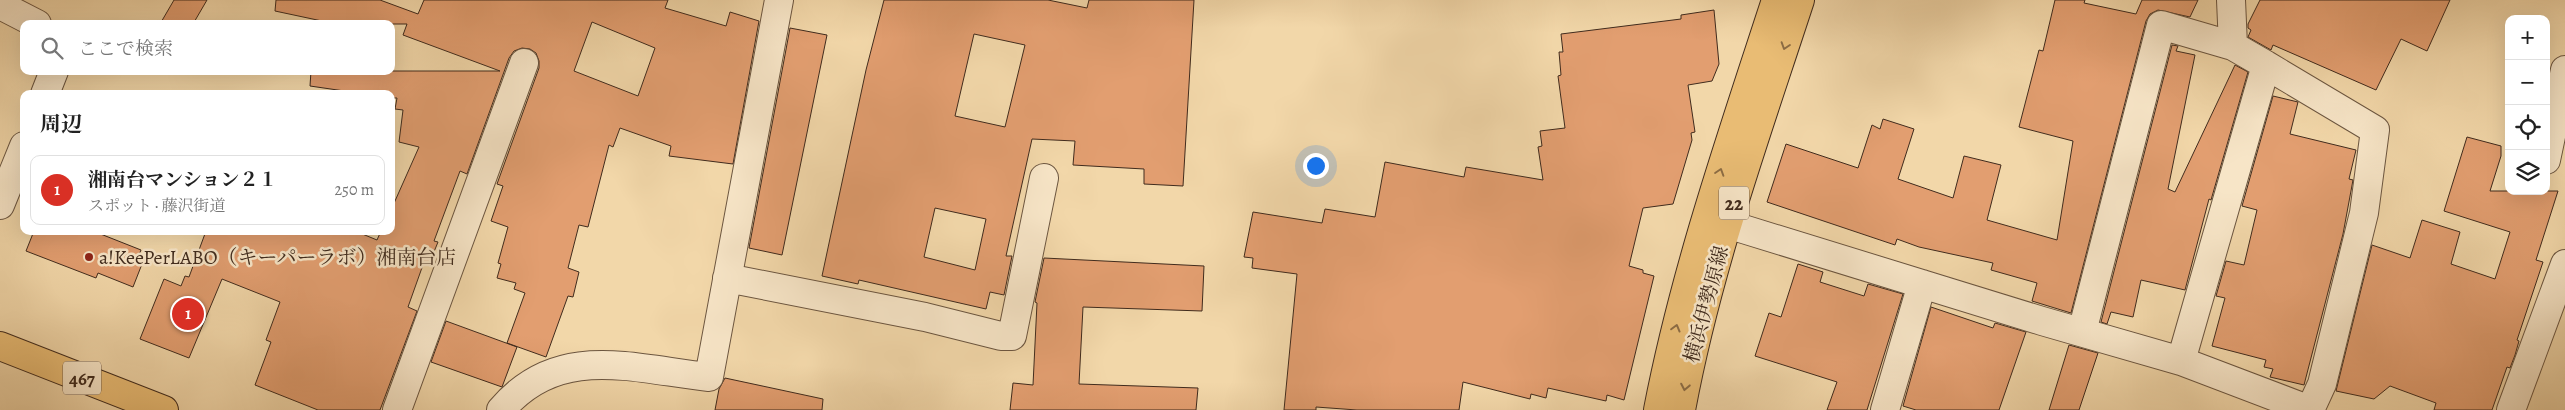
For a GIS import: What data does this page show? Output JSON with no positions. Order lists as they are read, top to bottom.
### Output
{
  "streets": {
    "main road": ["22", "横浜伊勢原線", "467"]
  },
  "places": ["a!KeePerLABO（キーパーラボ）湘南台店"],
  "page": {
    "map_buttons": ["+", "−"],
    "search": "ここで検索",
    "heading": "周辺",
    "list": [
      {
        "mark": "1",
        "name": "湘南台マンション２１",
        "note": "スポット · 藤沢街道",
        "value": "250 m"
      }
    ],
    "pins": "1"
  }
}
